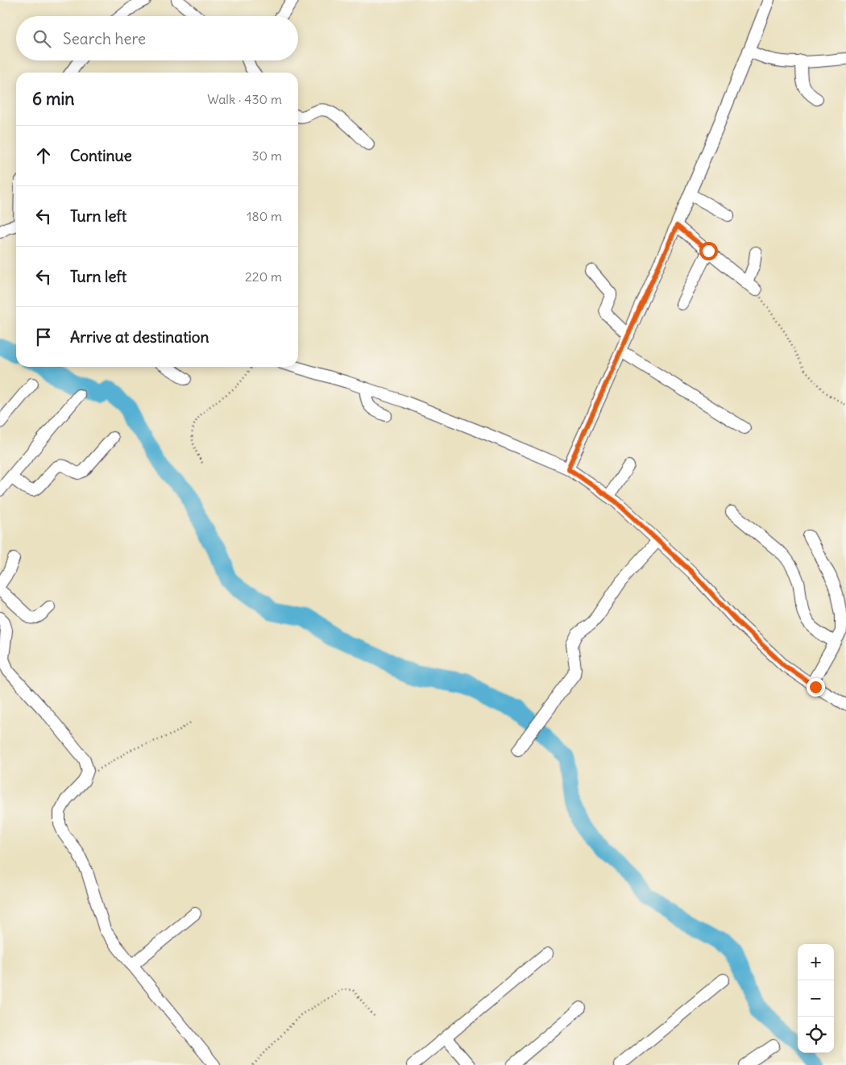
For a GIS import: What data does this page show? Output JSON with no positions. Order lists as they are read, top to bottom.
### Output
{
  "page": {
    "search": "Search here",
    "heading": ["6 min", "Walk · 430 m"],
    "list": [
      ["Continue", "30 m"],
      ["Turn left", "180 m"],
      ["Turn left", "220 m"],
      "Arrive at destination"
    ],
    "map_buttons": ["+", "−"]
  }
}
